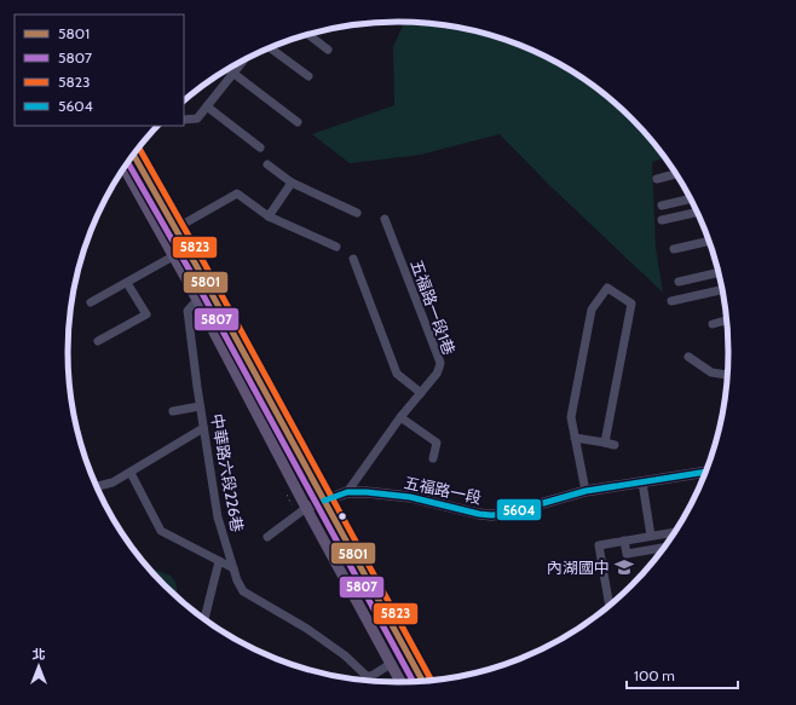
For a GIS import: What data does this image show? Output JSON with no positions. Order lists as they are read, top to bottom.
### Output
{
  "streets": {
    "main road": ["五福路一段"],
    "street": ["五福路一段1巷", "中華路六段226巷"]
  },
  "crossings": [
    ["五福路一段1巷", "五福路一段"]
  ],
  "places": {
    "school or university": ["內湖國中"]
  },
  "lines": [
    "transit line 5823",
    "transit line 5801",
    "transit line 5807",
    "transit line 5604"
  ],
  "legend": [
    "5801",
    "5807",
    "5823",
    "5604"
  ],
  "scale_bar": "100 m",
  "north": "top"
}
